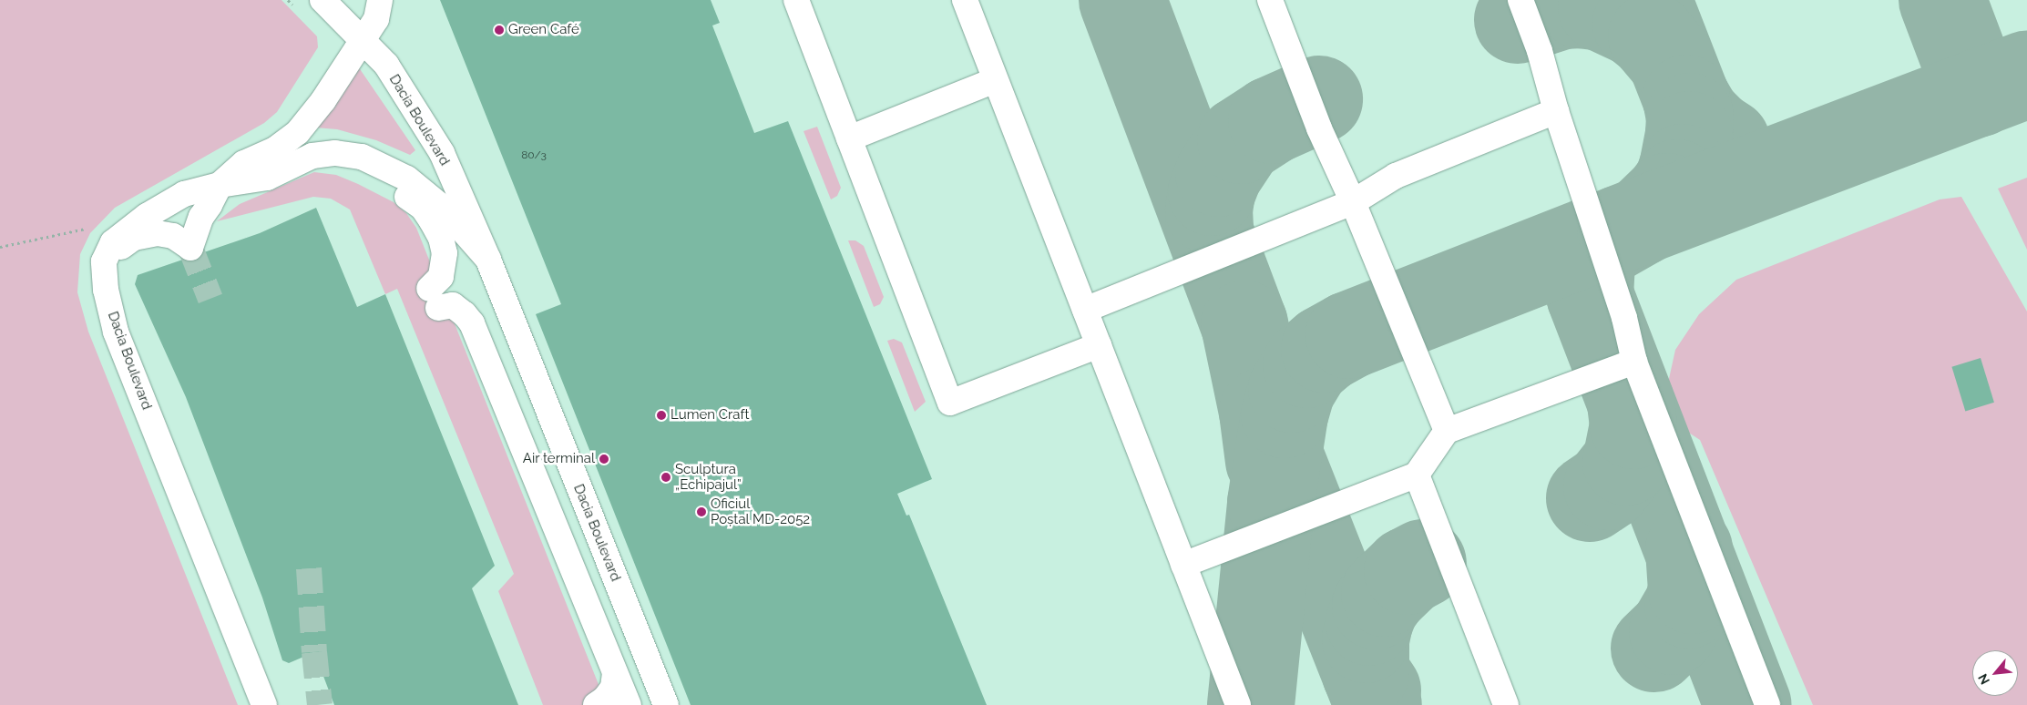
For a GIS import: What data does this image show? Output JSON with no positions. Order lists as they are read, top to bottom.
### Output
{
  "streets": {
    "lane": ["Dacia Boulevard"]
  },
  "places": [
    "Green Café",
    "Lumen Craft",
    "Air terminal",
    "Sculptura „Echipajul”",
    "Oficiul Poștal MD-2052"
  ],
  "house_numbers": ["80/3"],
  "north": "bottom left"
}
